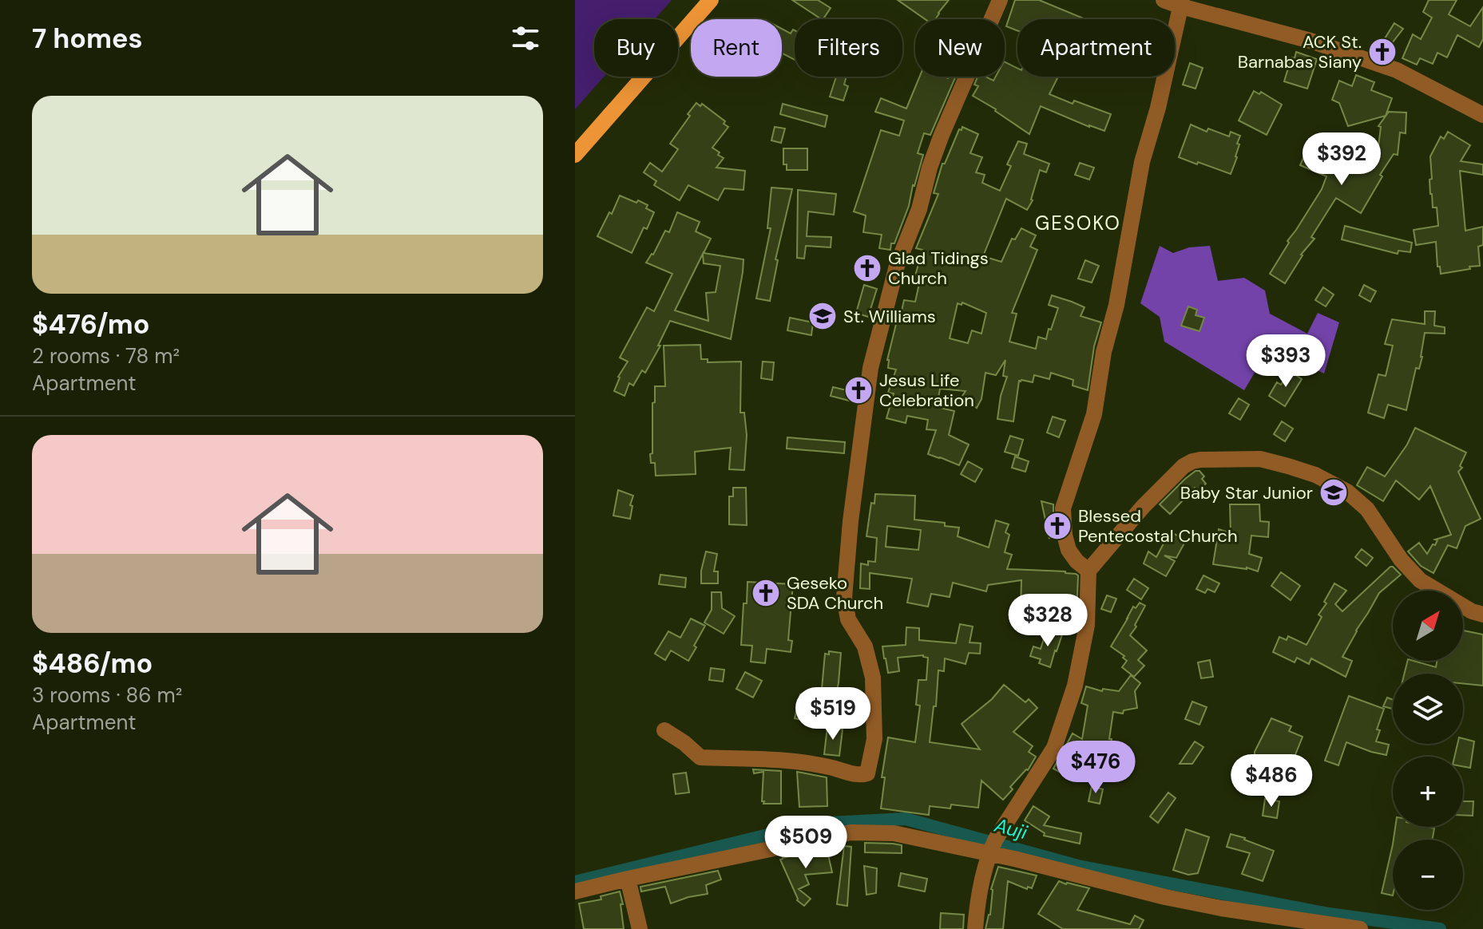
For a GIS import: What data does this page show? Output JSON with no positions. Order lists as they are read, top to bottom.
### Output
{
  "districts": ["GESOKO"],
  "water": ["Auji"],
  "places": {
    "church": [
      "ACK St. Barnabas Siany",
      "Glad Tidings Church",
      "Jesus Life Celebration",
      "Blessed Pentecostal Church",
      "Geseko SDA Church"
    ],
    "school or university": ["St. Williams", "Baby Star Junior"]
  },
  "north": "top right",
  "page": {
    "heading": "7 homes",
    "chip": [
      "Buy",
      "Rent",
      "Filters",
      "New",
      "Apartment"
    ],
    "list": [
      {
        "name": "$476/mo",
        "note": "2 rooms · 78 m² · Apartment"
      },
      {
        "name": "$486/mo",
        "note": "3 rooms · 86 m² · Apartment"
      }
    ],
    "price": [
      "$392",
      "$393",
      "$328",
      "$519",
      "$476",
      "$486",
      "$509"
    ],
    "map_buttons": ["+", "−"]
  }
}
